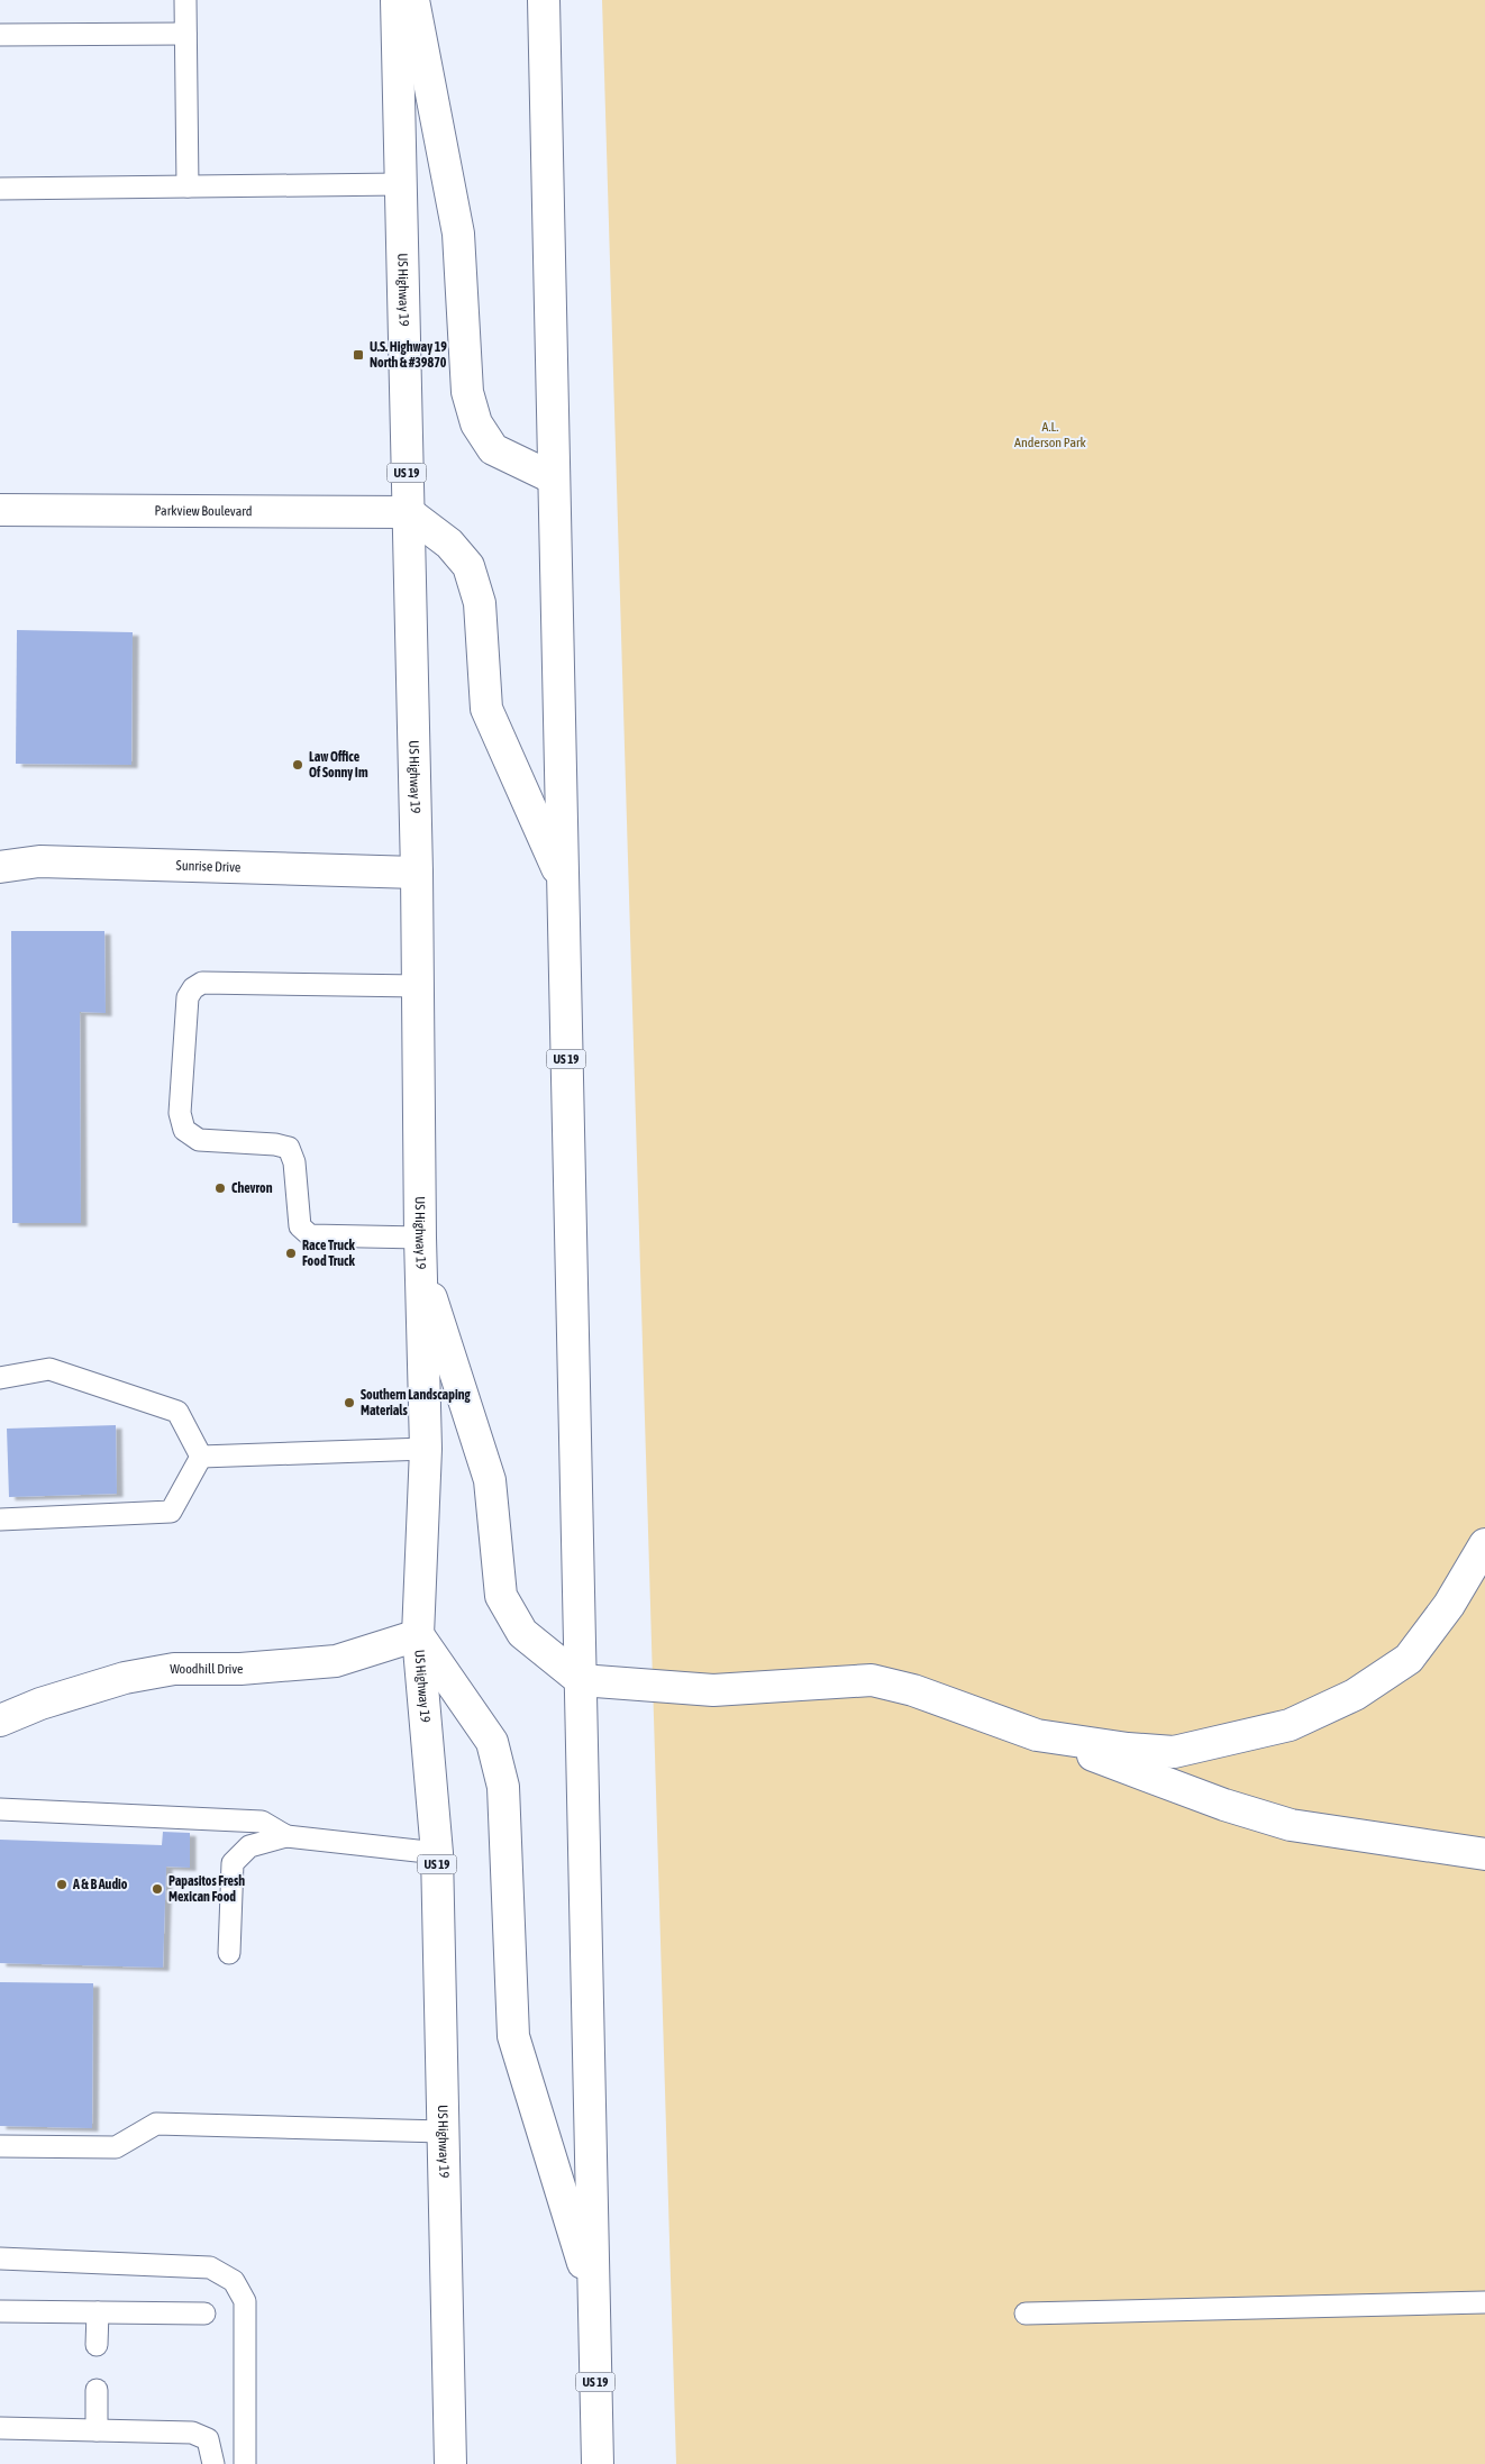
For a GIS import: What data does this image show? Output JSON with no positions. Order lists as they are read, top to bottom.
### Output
{
  "streets": {
    "main road": [
      "US Highway 19",
      "US 19",
      "Parkview Boulevard",
      "Sunrise Drive",
      "Woodhill Drive"
    ]
  },
  "crossings": [
    ["US Highway 19", "Parkview Boulevard"],
    ["US Highway 19", "Sunrise Drive"],
    ["US Highway 19", "Woodhill Drive"]
  ],
  "parks": ["A.L. Anderson Park"],
  "places": {
    "transit": ["U.S. Highway 19 North & #39870"],
    "other": [
      "Law Office Of Sonny Im",
      "Chevron",
      "Race Truck Food Truck",
      "Southern Landscaping Materials",
      "A & B Audio",
      "Papasitos Fresh Mexican Food"
    ]
  }
}
